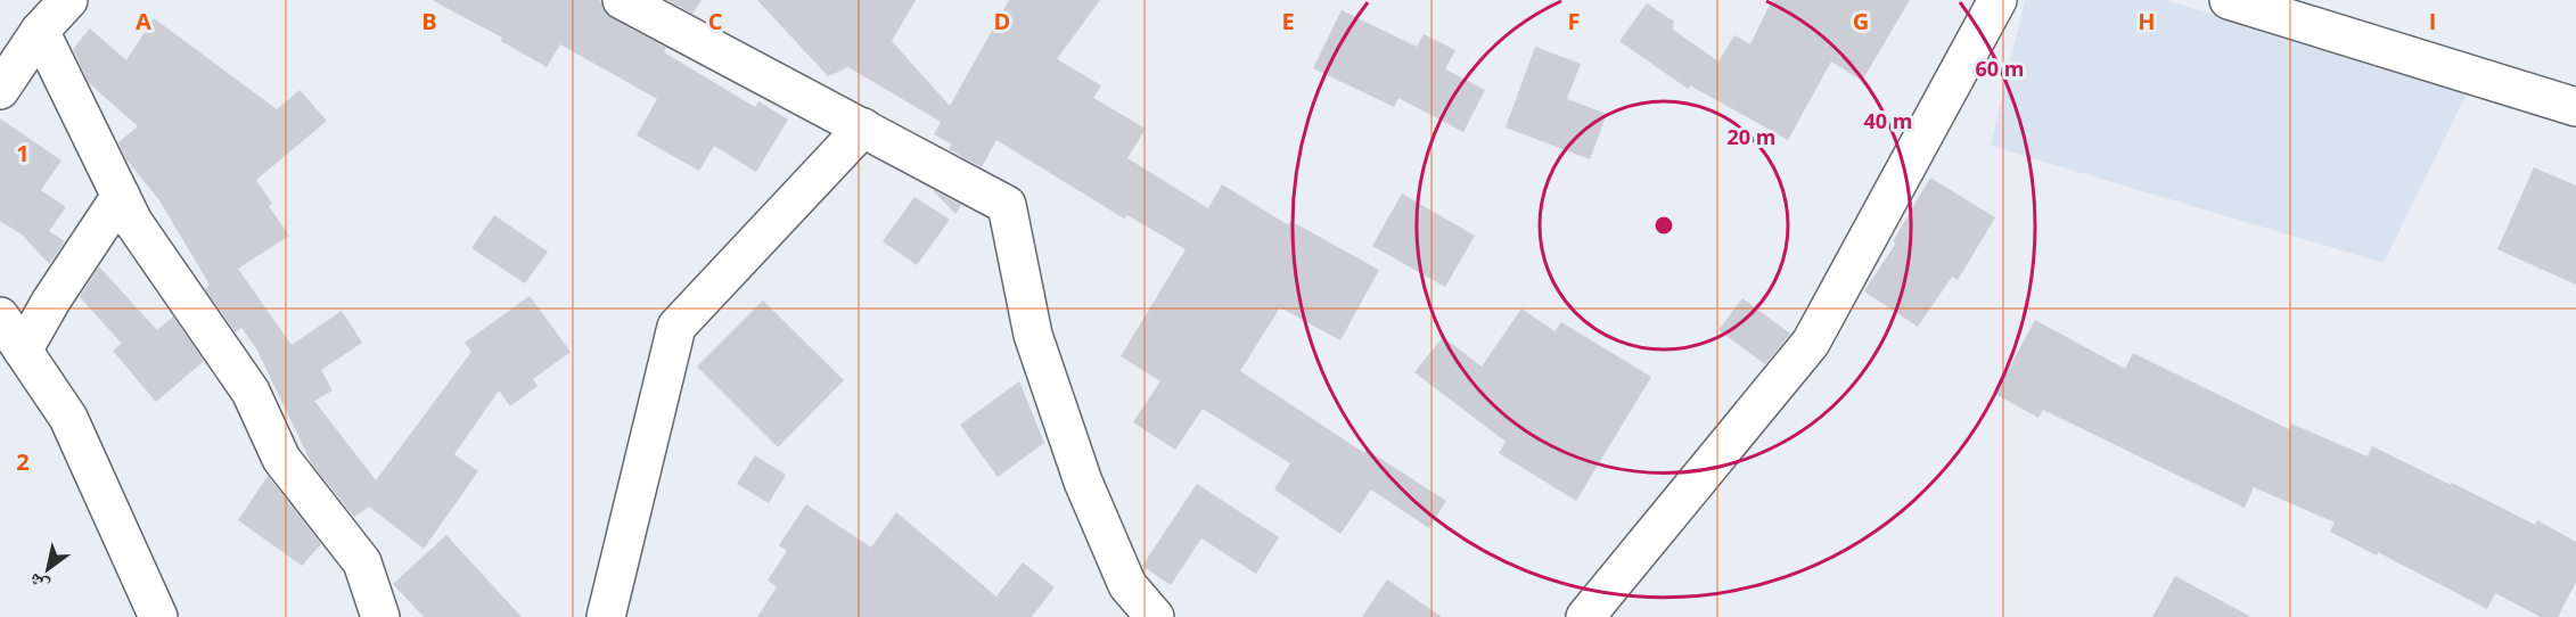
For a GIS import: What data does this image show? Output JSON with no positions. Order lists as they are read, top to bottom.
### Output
{
  "north": "bottom left",
  "grid": {
    "columns": [
      "A",
      "B",
      "C",
      "D",
      "E",
      "F",
      "G",
      "H",
      "I"
    ],
    "rows": ["1", "2"]
  },
  "rings": ["60 m", "40 m", "20 m"]
}
